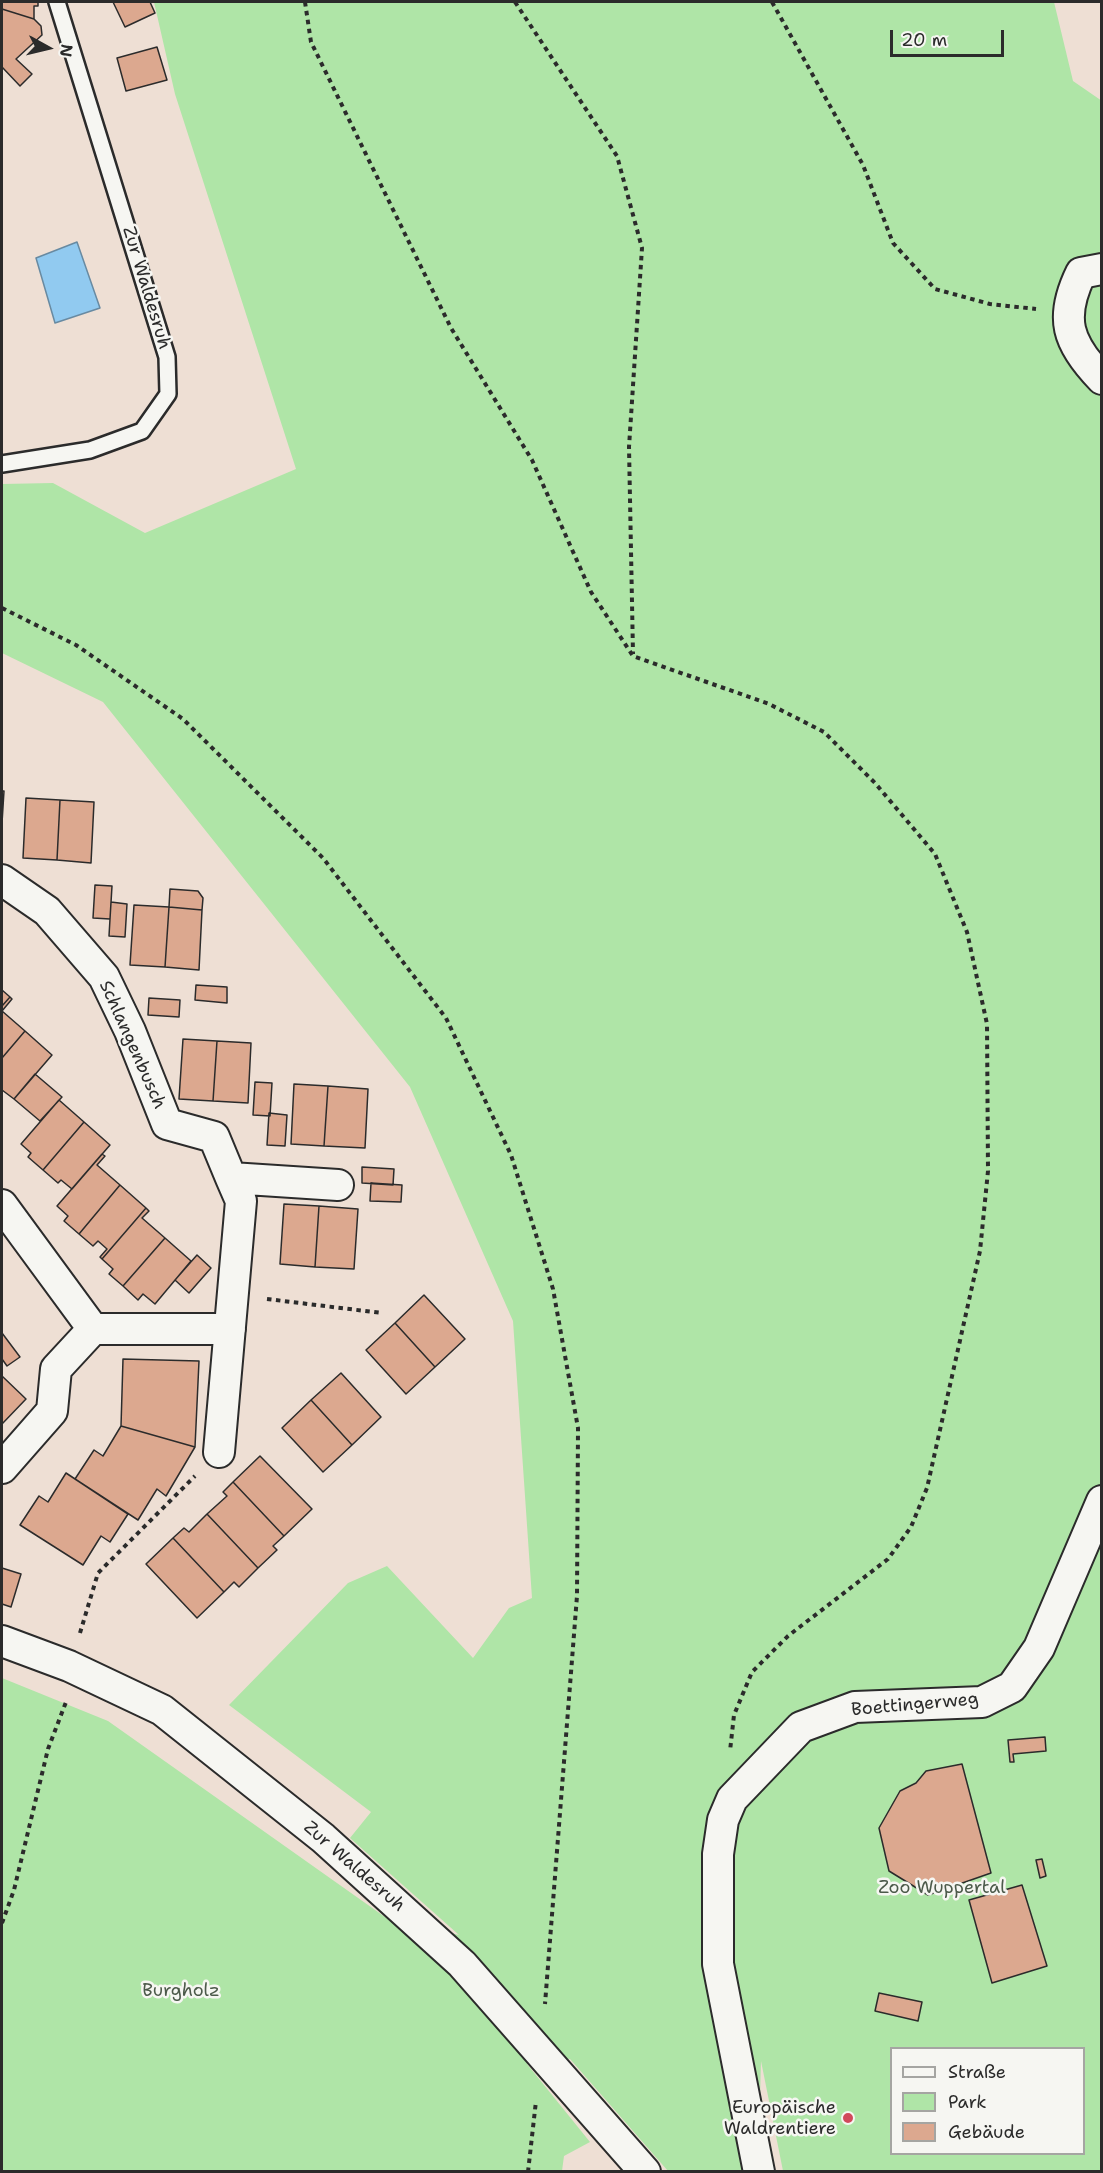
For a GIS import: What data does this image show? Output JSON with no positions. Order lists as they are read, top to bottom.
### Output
{
  "streets": {
    "street": ["Zur Waldesruh", "Schlangenbusch", "Boettingerweg"]
  },
  "parks": ["Zoo Wuppertal", "Burgholz"],
  "places": ["Europäische Waldrentiere"],
  "legend": ["Straße", "Park", "Gebäude"],
  "scale_bar": "20 m",
  "north": "right"
}
